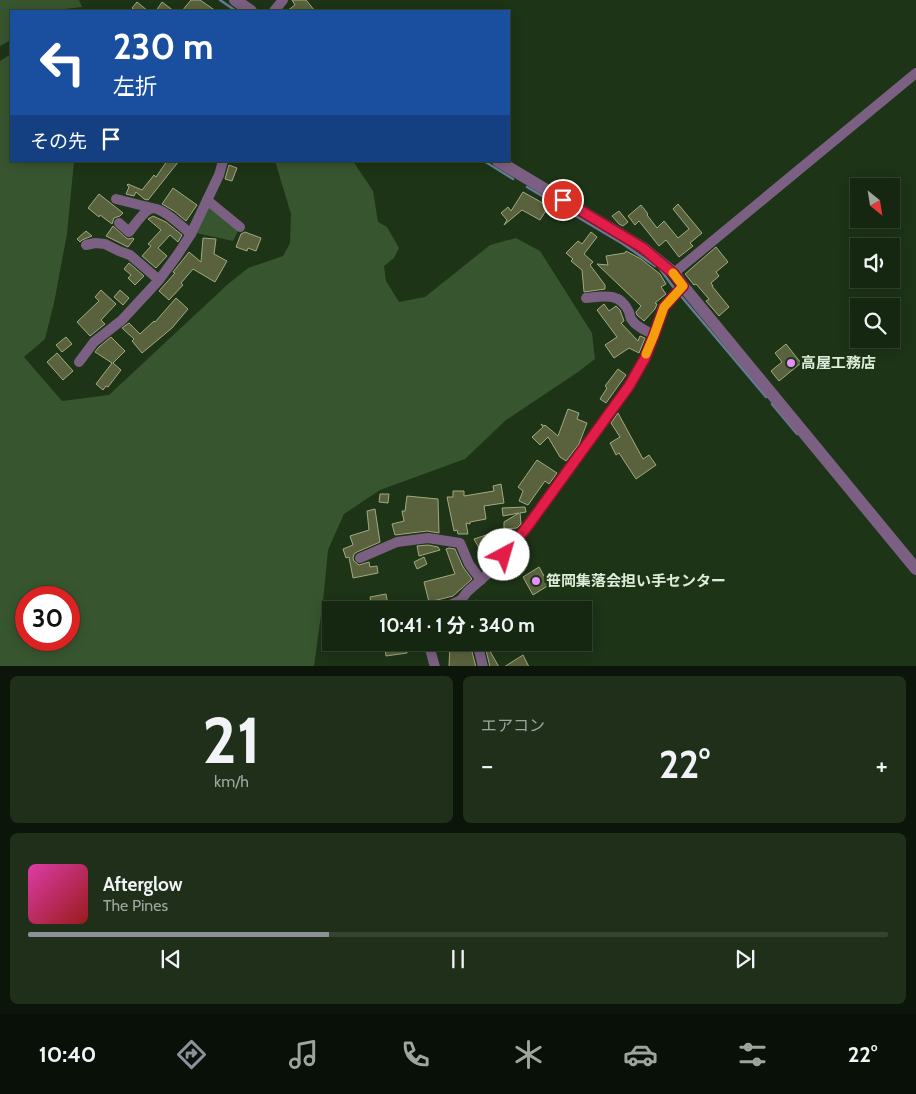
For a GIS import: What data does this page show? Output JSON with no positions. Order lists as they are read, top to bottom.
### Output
{
  "places": ["高屋工務店", "笹岡集落会担い手センター"],
  "north": "bottom right",
  "page": {
    "turn": ["230 m", "左折"],
    "then": "その先",
    "limit": "30",
    "trip": "10:41 · 1 分 · 340 m",
    "tile": [
      ["21", "km/h"],
      "エアコン"
    ],
    "heat": ["−", "22°", "+"],
    "song": ["Afterglow", "The Pines"],
    "tabs": ["10:40", "22°"]
  }
}
